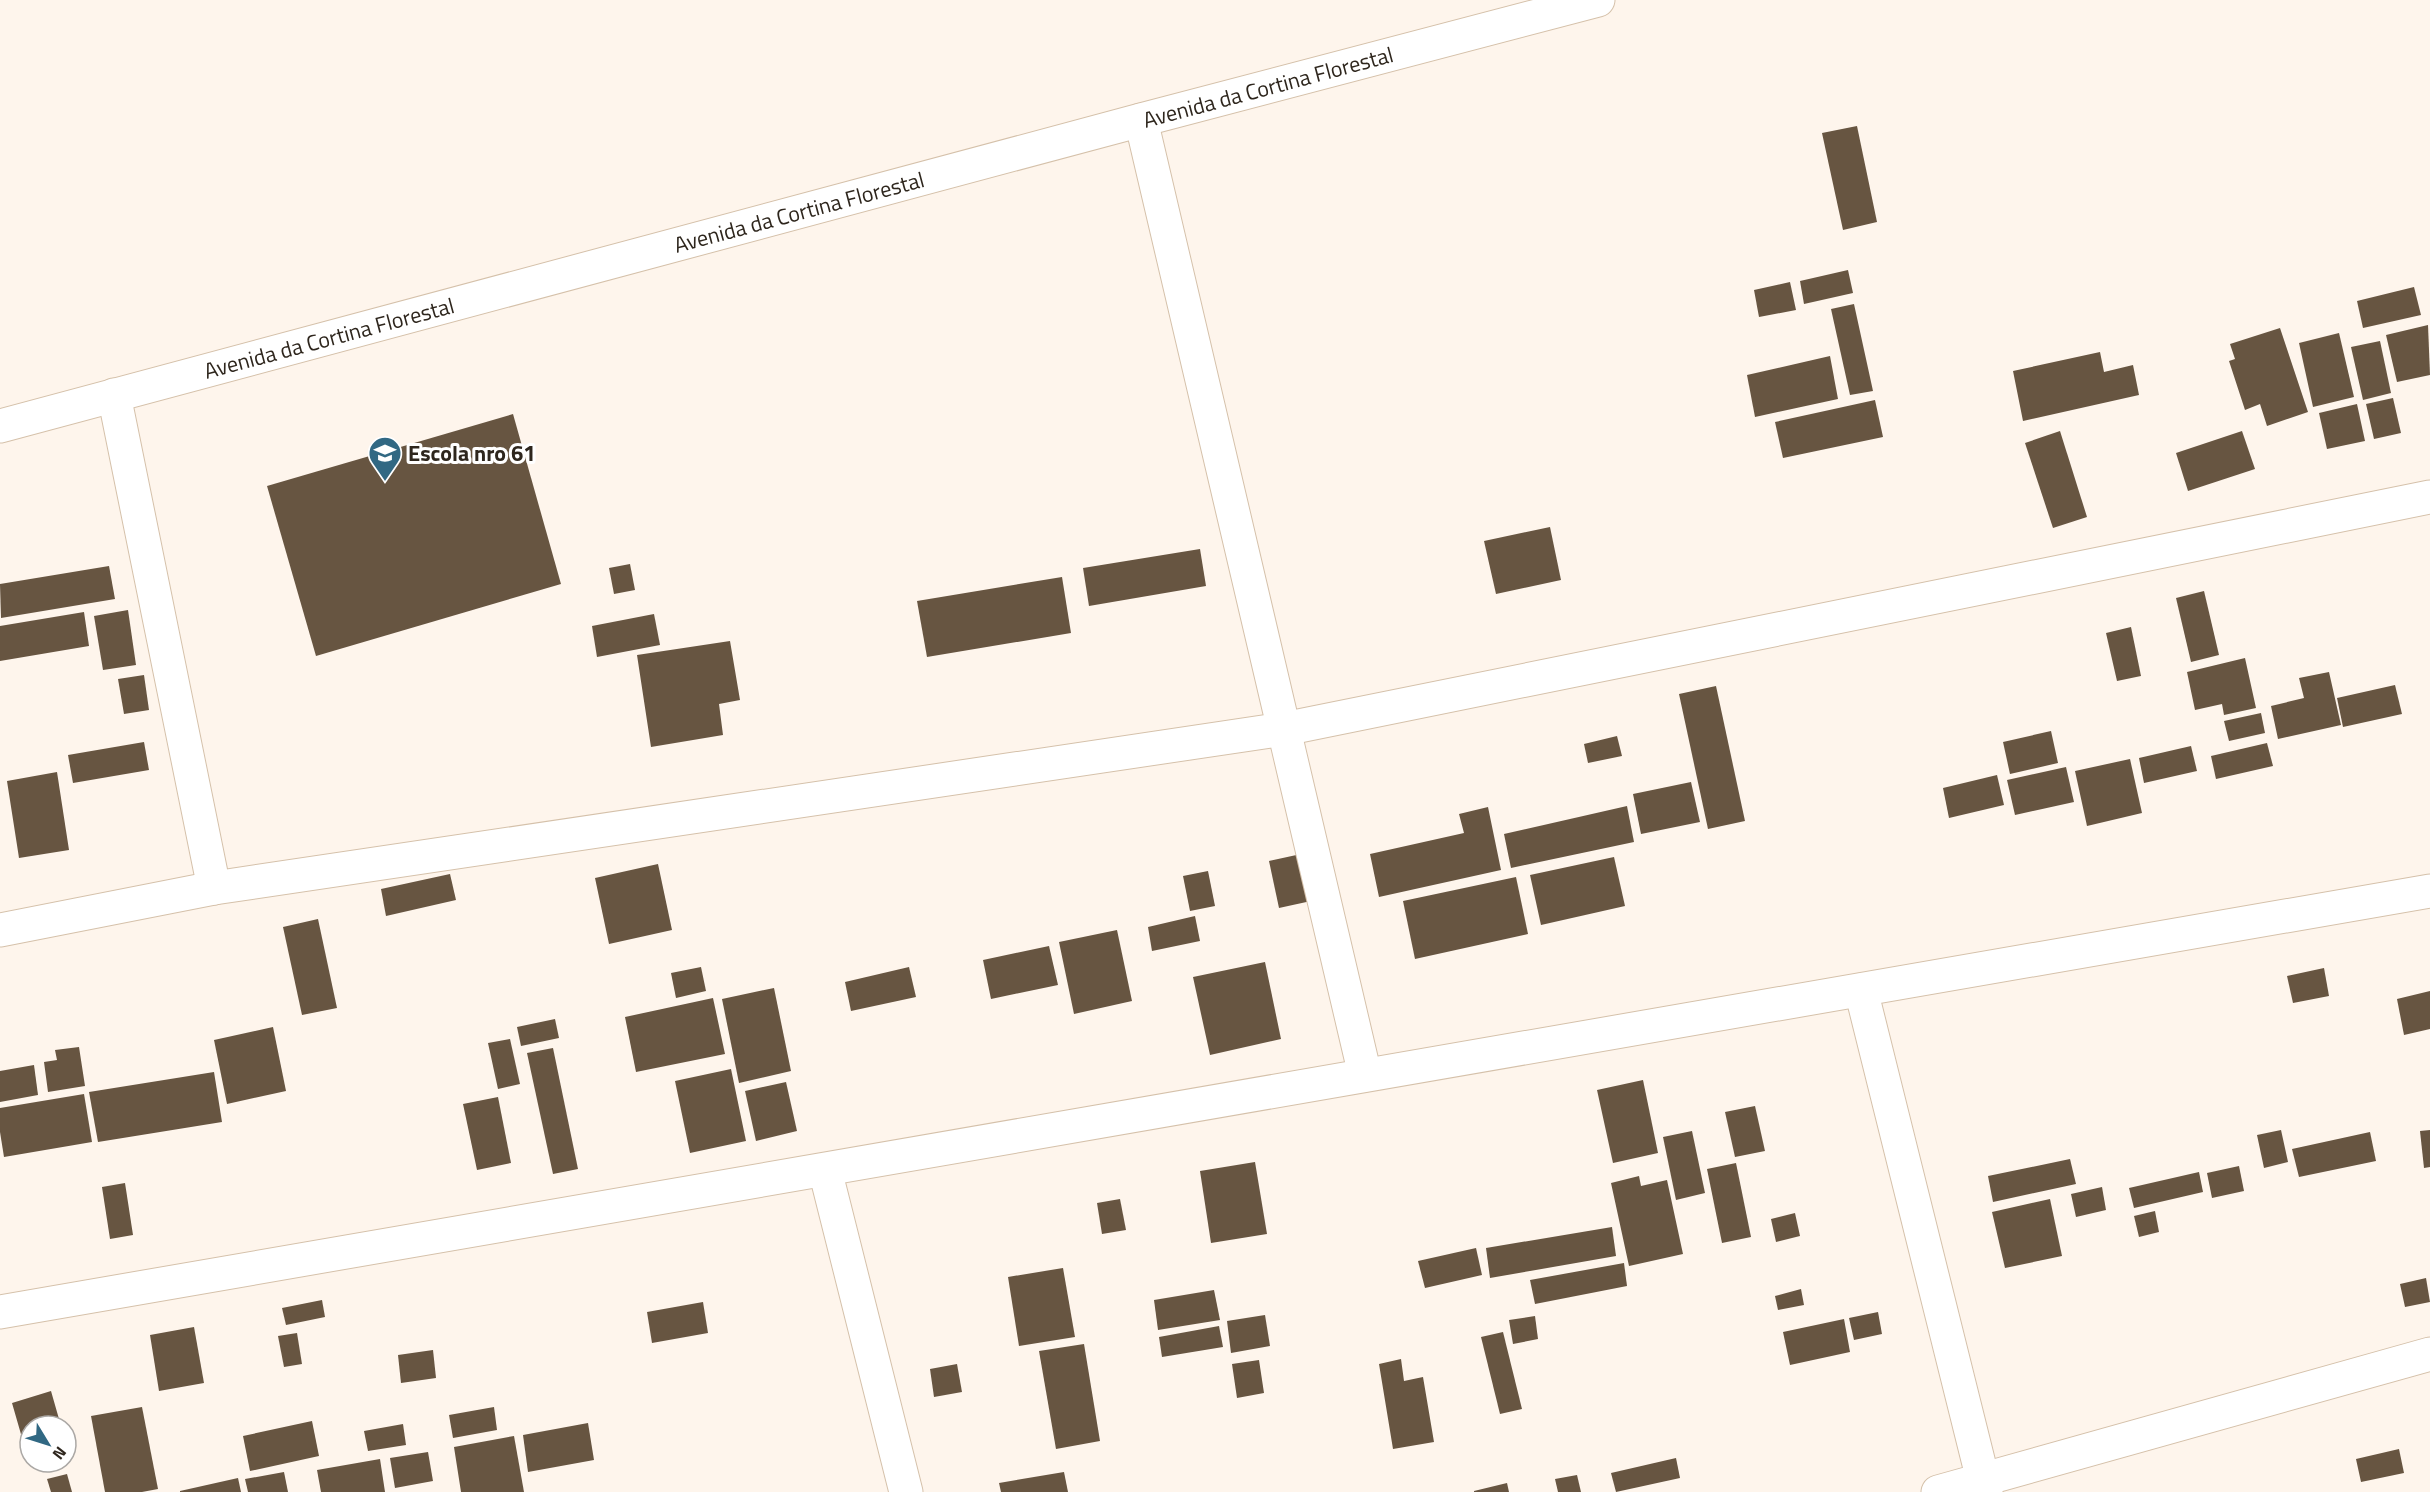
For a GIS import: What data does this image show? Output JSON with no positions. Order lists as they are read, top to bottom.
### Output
{
  "streets": {
    "street": ["Avenida da Cortina Florestal"]
  },
  "places": {
    "school or university": ["Escola nro 61"]
  },
  "north": "bottom right"
}
